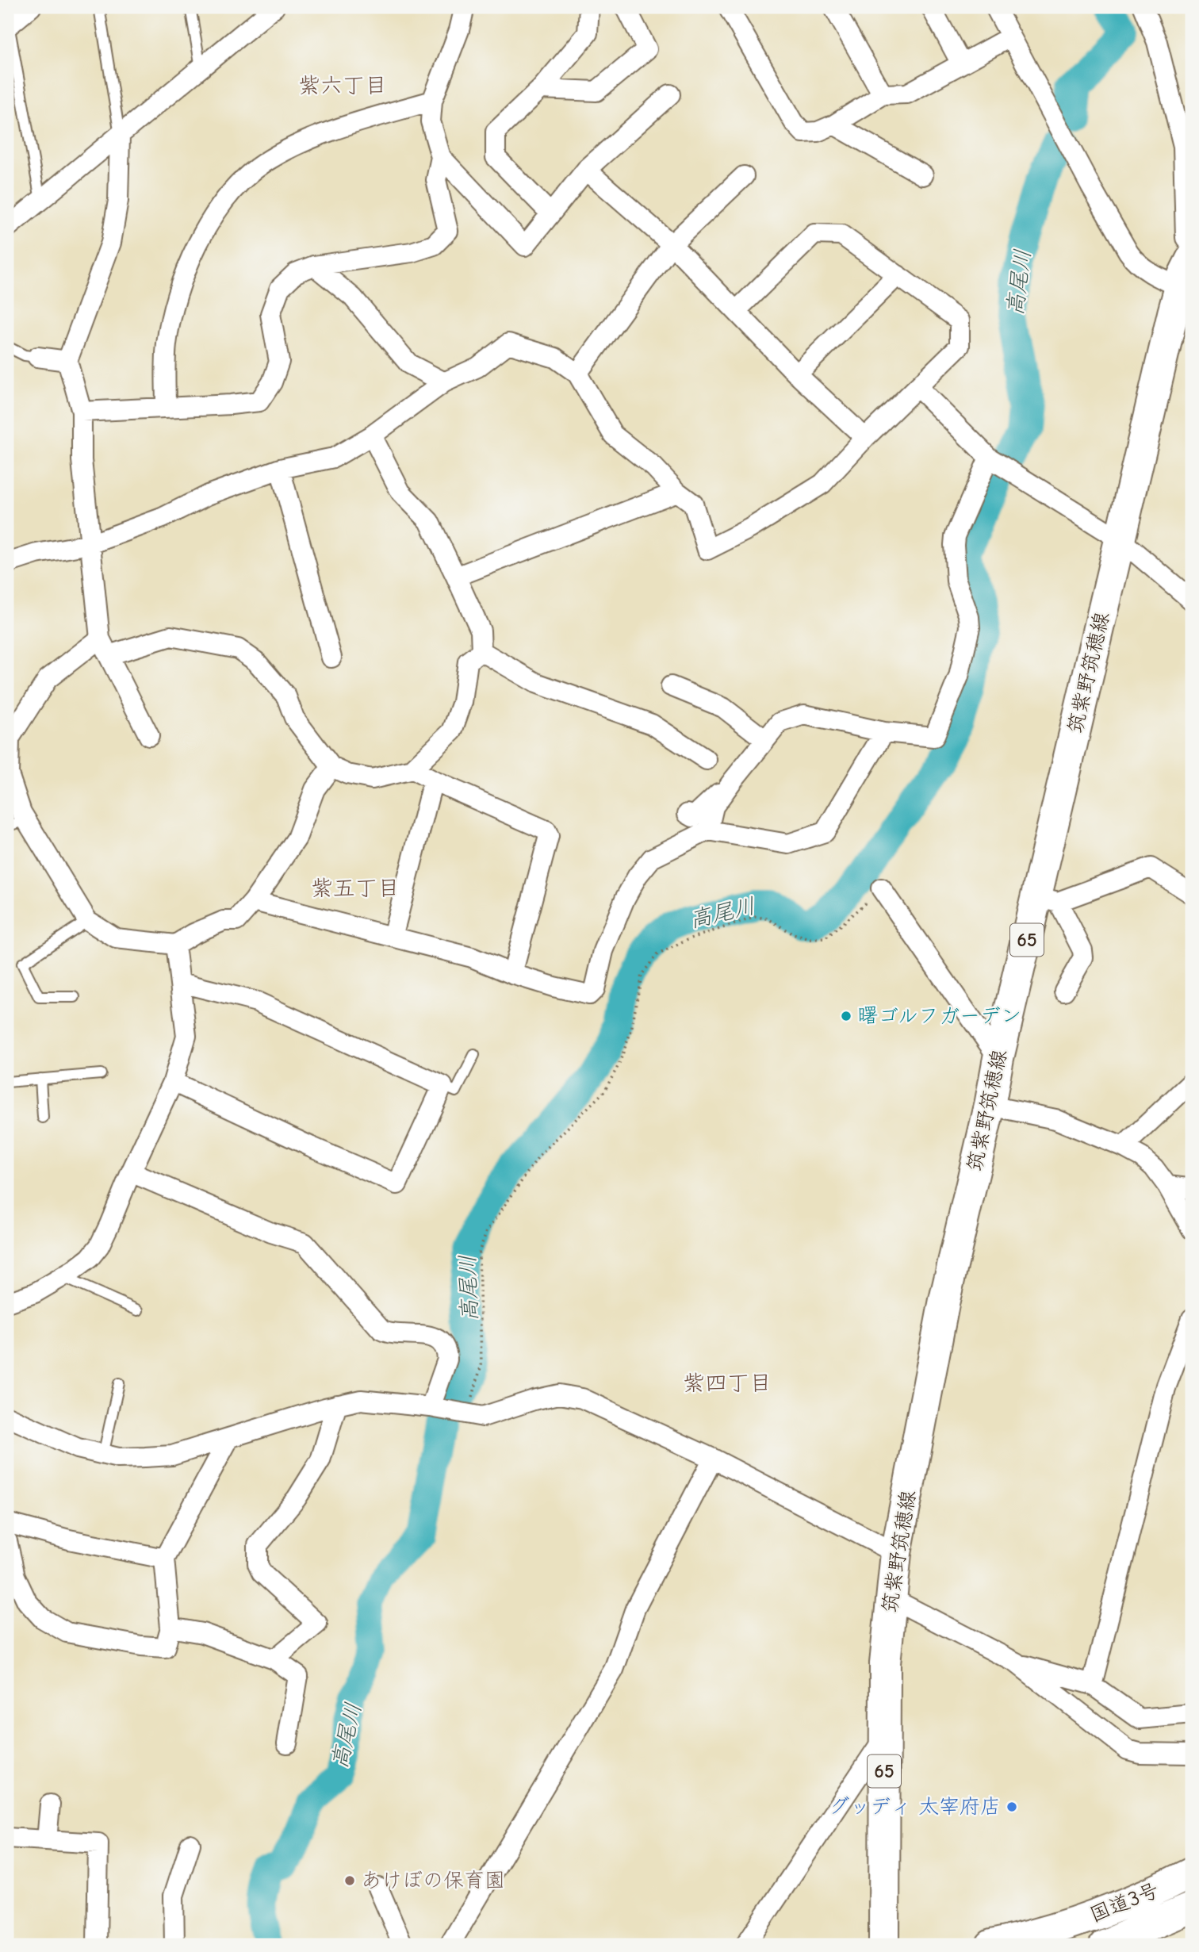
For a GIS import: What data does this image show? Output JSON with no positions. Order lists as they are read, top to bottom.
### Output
{
  "streets": {
    "main road": ["筑紫野筑穂線", "65", "国道3号"]
  },
  "districts": ["紫六丁目", "紫五丁目", "紫四丁目"],
  "water": ["高尾川"],
  "places": ["曙ゴルフガーデン", "グッディ 太宰府店", "あけぼの保育園"]
}
